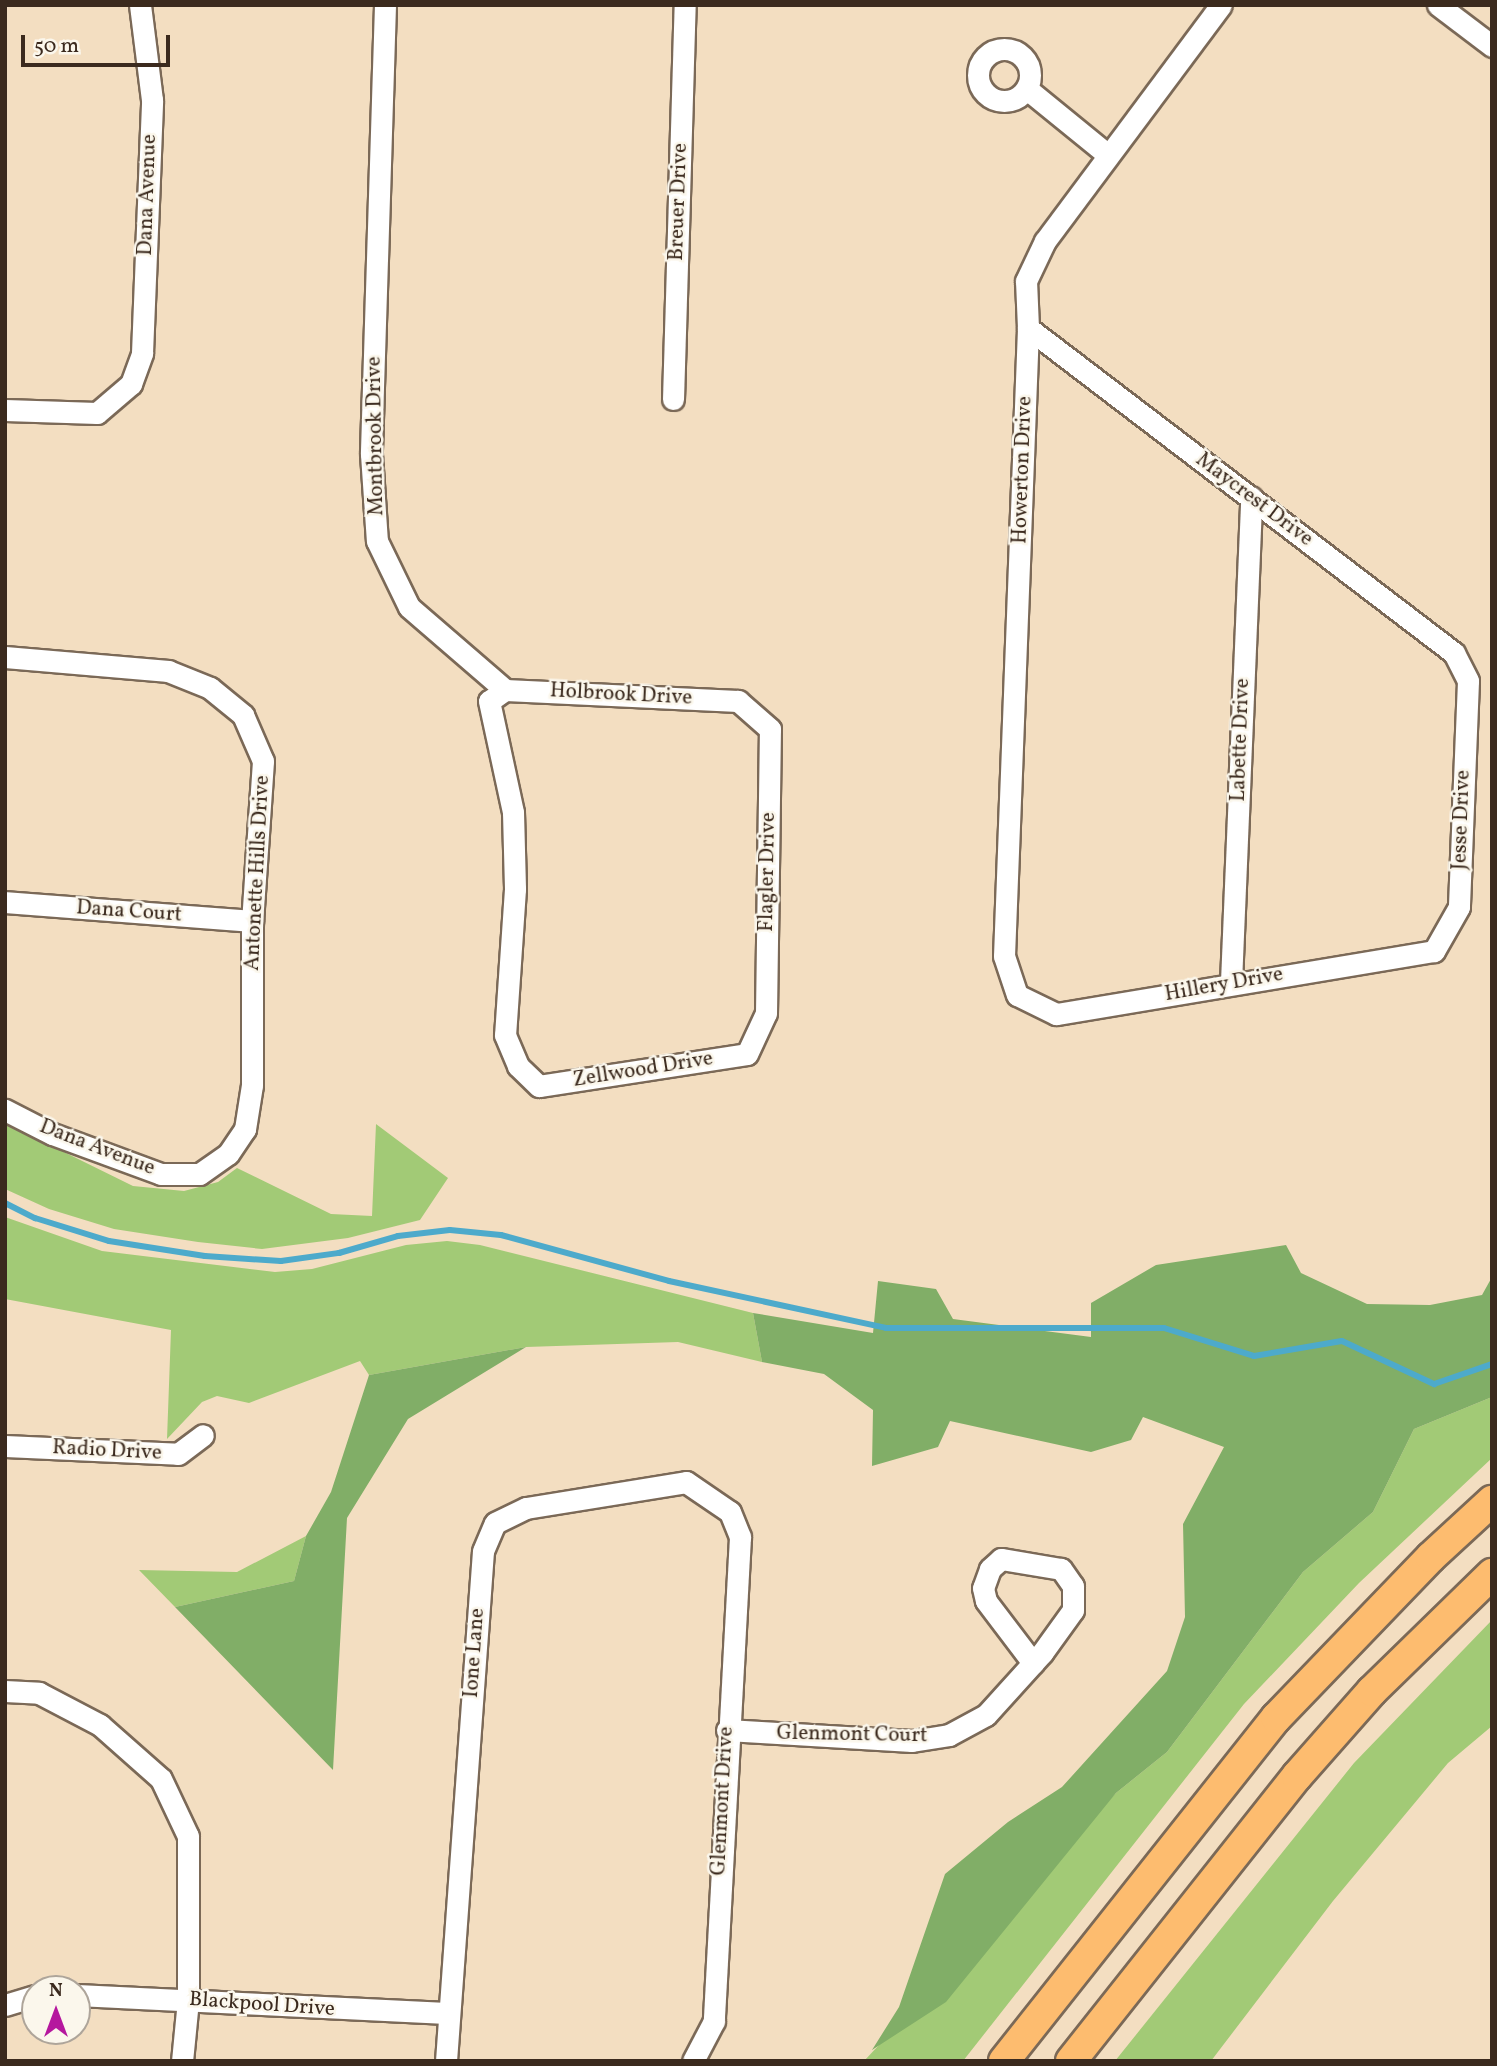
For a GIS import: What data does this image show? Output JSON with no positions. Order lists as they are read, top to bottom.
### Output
{
  "streets": {
    "street": [
      "Dana Avenue",
      "Breuer Drive",
      "Montbrook Drive",
      "Howerton Drive",
      "Maycrest Drive",
      "Holbrook Drive",
      "Labette Drive",
      "Jesse Drive",
      "Flagler Drive",
      "Antonette Hills Drive",
      "Dana Court",
      "Hillery Drive",
      "Zellwood Drive",
      "Radio Drive",
      "Ione Lane",
      "Glenmont Court",
      "Glenmont Drive",
      "Blackpool Drive"
    ]
  },
  "crossings": [
    ["Dana Avenue", "Antonette Hills Drive"],
    ["Montbrook Drive", "Holbrook Drive"],
    ["Montbrook Drive", "Zellwood Drive"],
    ["Howerton Drive", "Maycrest Drive"],
    ["Howerton Drive", "Hillery Drive"],
    ["Maycrest Drive", "Labette Drive"],
    ["Maycrest Drive", "Jesse Drive"],
    ["Holbrook Drive", "Flagler Drive"],
    ["Holbrook Drive", "Zellwood Drive"],
    ["Labette Drive", "Hillery Drive"],
    ["Jesse Drive", "Hillery Drive"],
    ["Flagler Drive", "Zellwood Drive"],
    ["Antonette Hills Drive", "Dana Court"],
    ["Ione Lane", "Glenmont Drive"],
    ["Ione Lane", "Blackpool Drive"],
    ["Glenmont Court", "Glenmont Drive"]
  ],
  "scale_bar": "50 m",
  "north": "top"
}
